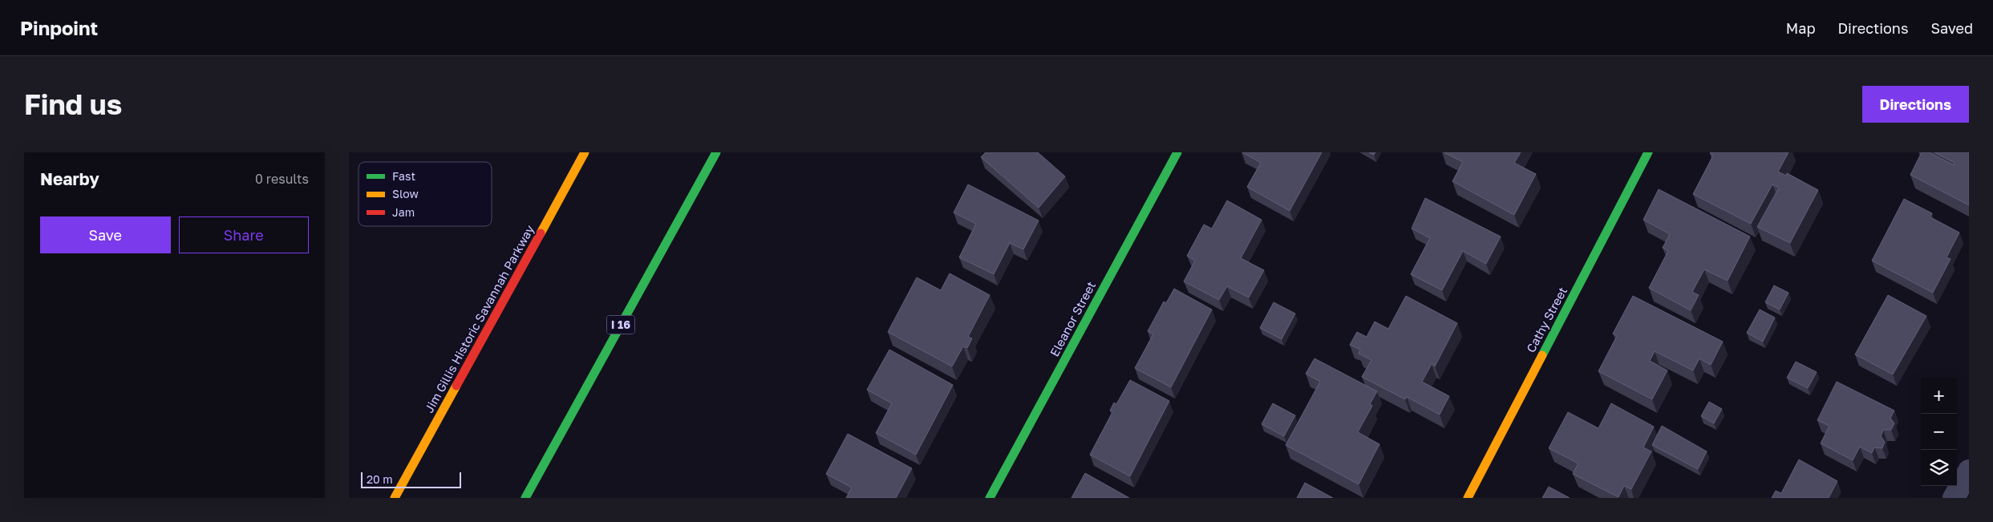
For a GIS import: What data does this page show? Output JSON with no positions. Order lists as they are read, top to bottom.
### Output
{
  "streets": {
    "main road": [
      "Jim Gillis Historic Savannah Parkway",
      "Eleanor Street",
      "Cathy Street",
      "I 16"
    ]
  },
  "legend": ["Fast", "Slow", "Jam"],
  "scale_bar": "20 m",
  "page": {
    "header": "Pinpoint",
    "nav": ["Map", "Directions", "Saved"],
    "buttons": [
      "Directions",
      ["Save", "Share"]
    ],
    "title": "Find us",
    "heading": ["Nearby", "0 results"],
    "map_buttons": ["+", "−"],
    "scale": "20 m"
  }
}
